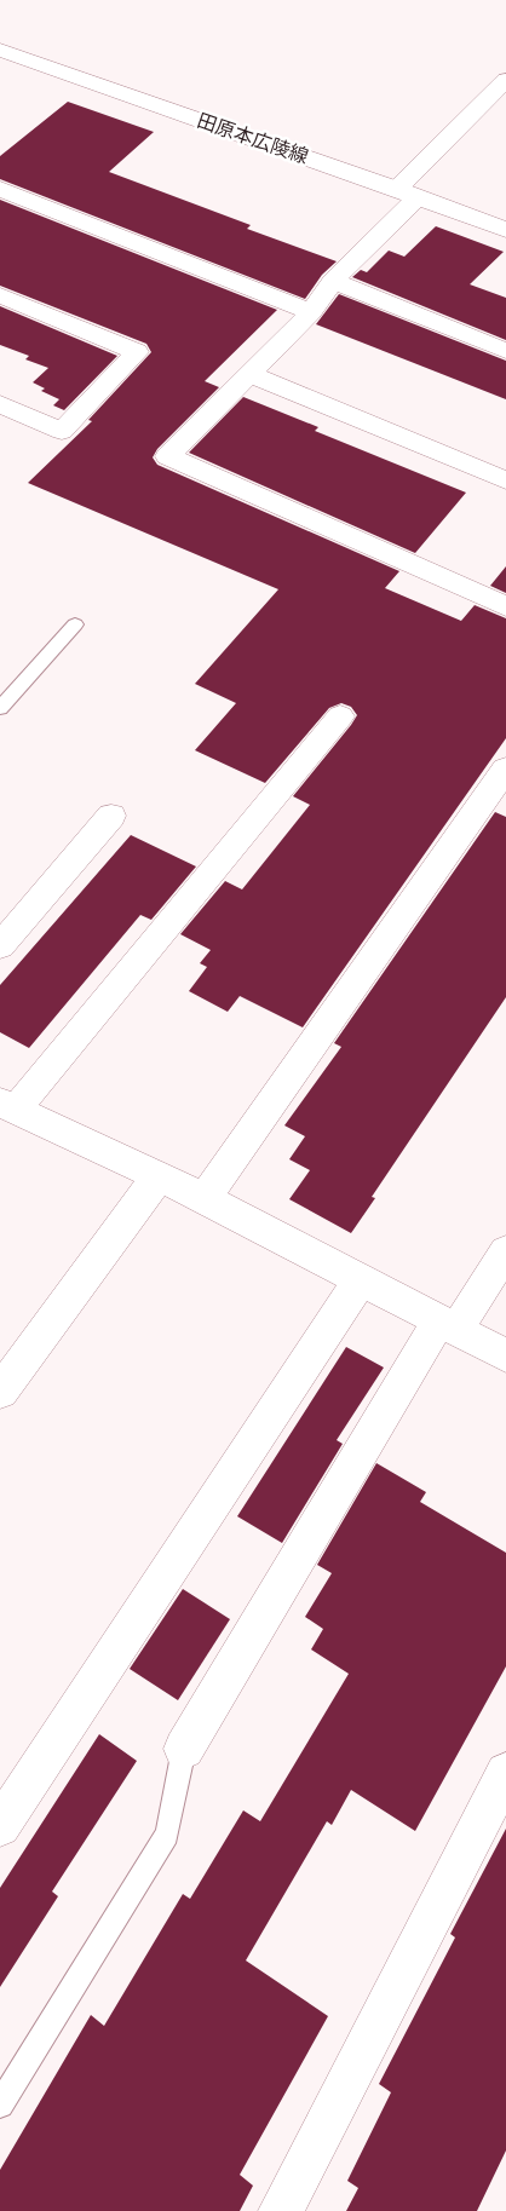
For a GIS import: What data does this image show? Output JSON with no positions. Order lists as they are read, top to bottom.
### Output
{
  "streets": {
    "street": ["田原本広陵線"]
  }
}
